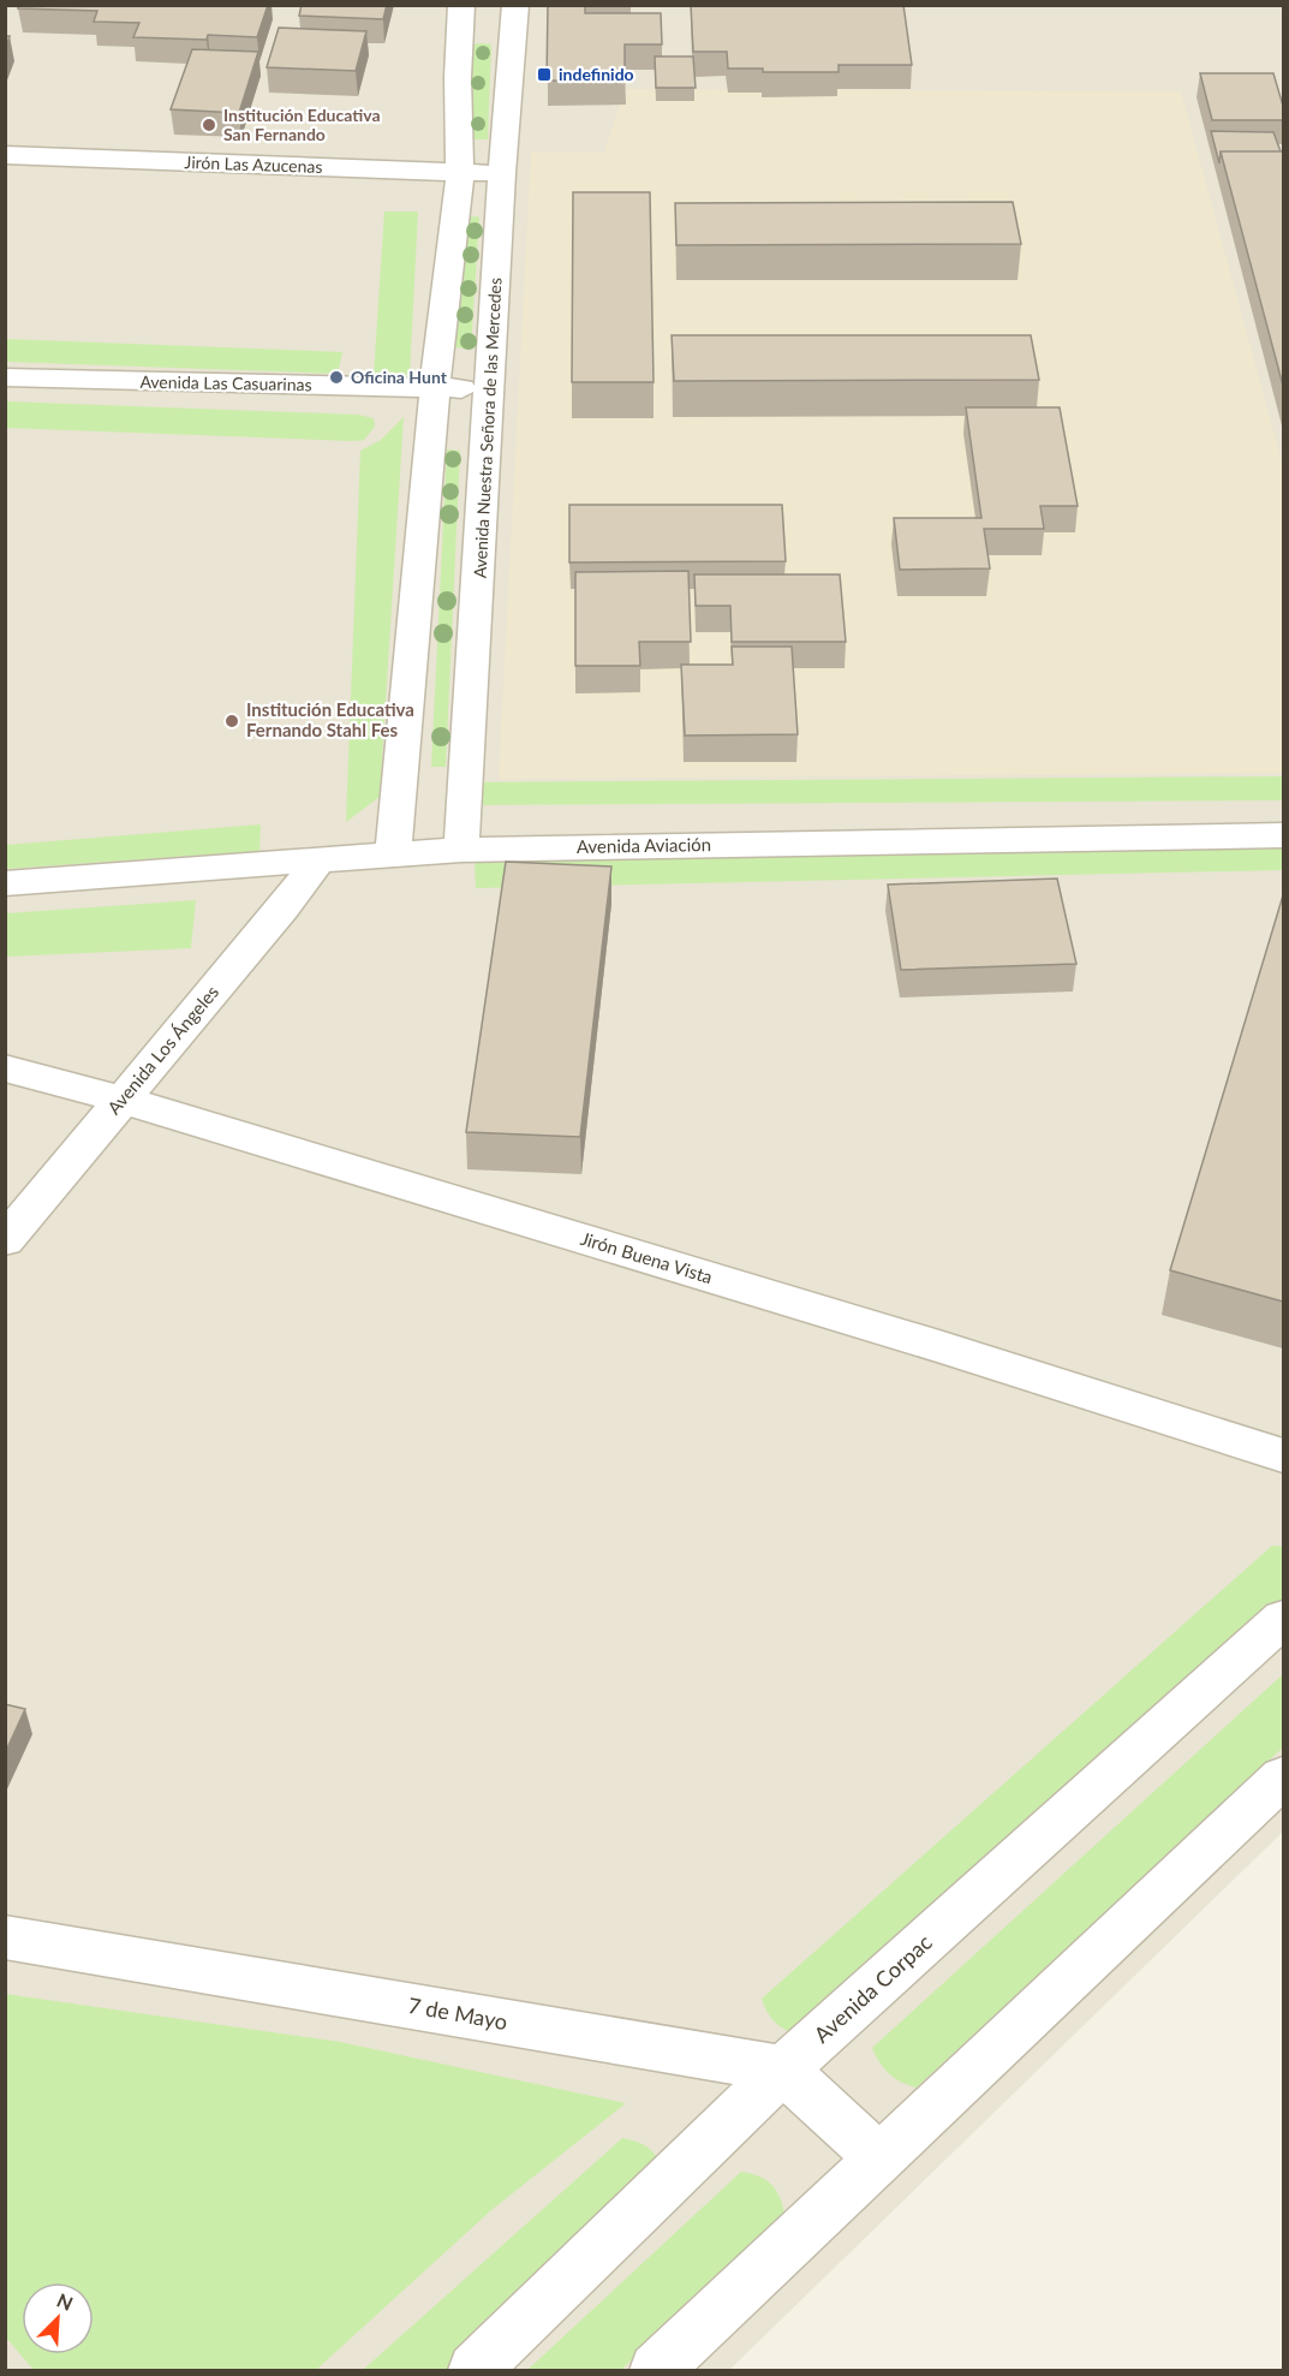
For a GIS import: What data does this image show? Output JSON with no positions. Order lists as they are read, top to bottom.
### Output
{
  "streets": {
    "street": [
      "Jirón Las Azucenas",
      "Avenida Las Casuarinas",
      "Avenida Nuestra Señora de las Mercedes",
      "Avenida Aviación",
      "Avenida Los Ángeles",
      "Jirón Buena Vista",
      "Avenida Corpac",
      "7 de Mayo"
    ]
  },
  "crossings": [
    ["Jirón Las Azucenas", "Avenida Nuestra Señora de las Mercedes"],
    ["Avenida Las Casuarinas", "Avenida Nuestra Señora de las Mercedes"],
    ["Avenida Nuestra Señora de las Mercedes", "Avenida Aviación"],
    ["Avenida Aviación", "Avenida Los Ángeles"],
    ["Avenida Los Ángeles", "Jirón Buena Vista"],
    ["Avenida Corpac", "7 de Mayo"]
  ],
  "places": {
    "transit": ["indefinido"],
    "other": ["Institución Educativa San Fernando", "Oficina Hunt", "Institución Educativa Fernando Stahl Fes"]
  },
  "north": "top right"
}
